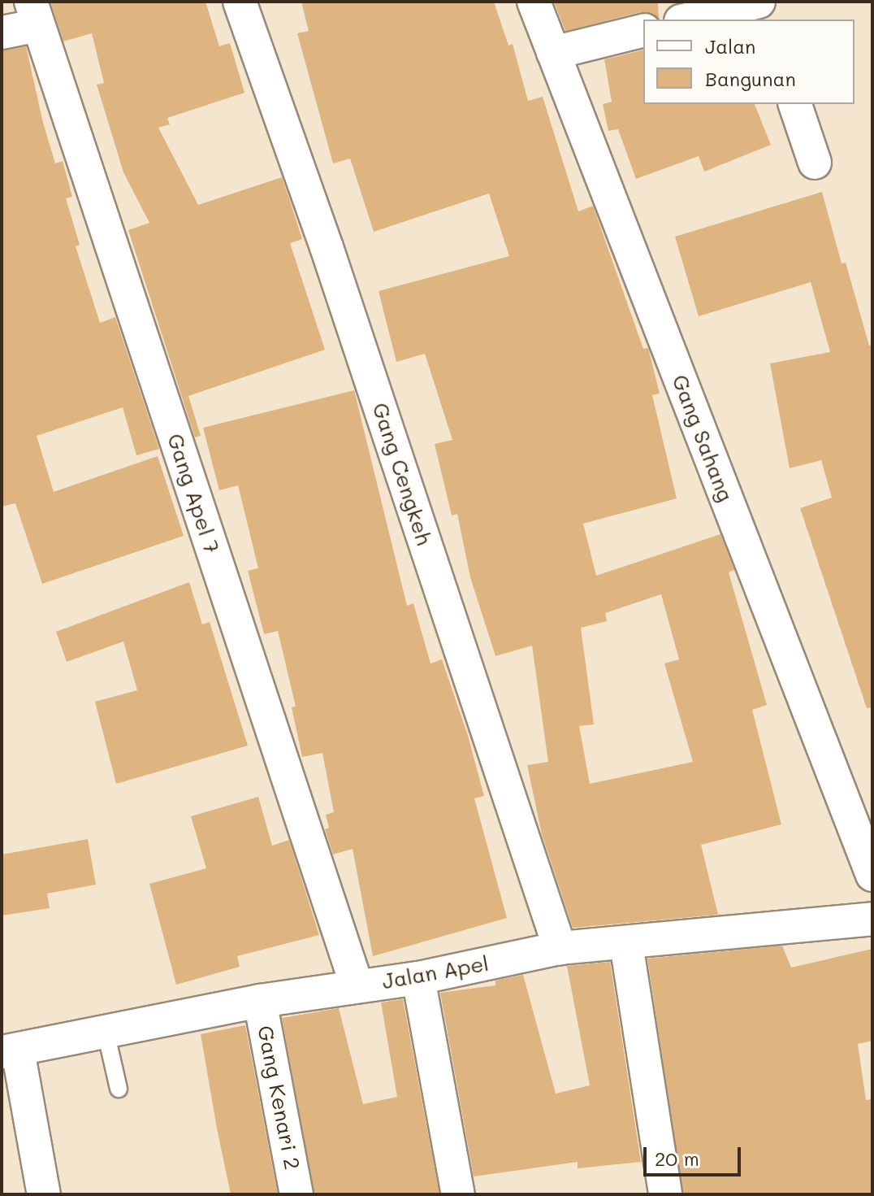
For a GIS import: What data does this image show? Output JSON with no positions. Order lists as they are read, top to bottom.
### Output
{
  "streets": {
    "street": [
      "Gang Sahang",
      "Gang Cengkeh",
      "Gang Apel 7",
      "Jalan Apel",
      "Gang Kenari 2"
    ]
  },
  "crossings": [
    ["Gang Cengkeh", "Jalan Apel"],
    ["Gang Apel 7", "Jalan Apel"],
    ["Jalan Apel", "Gang Kenari 2"]
  ],
  "legend": ["Jalan", "Bangunan"],
  "scale_bar": "20 m"
}
